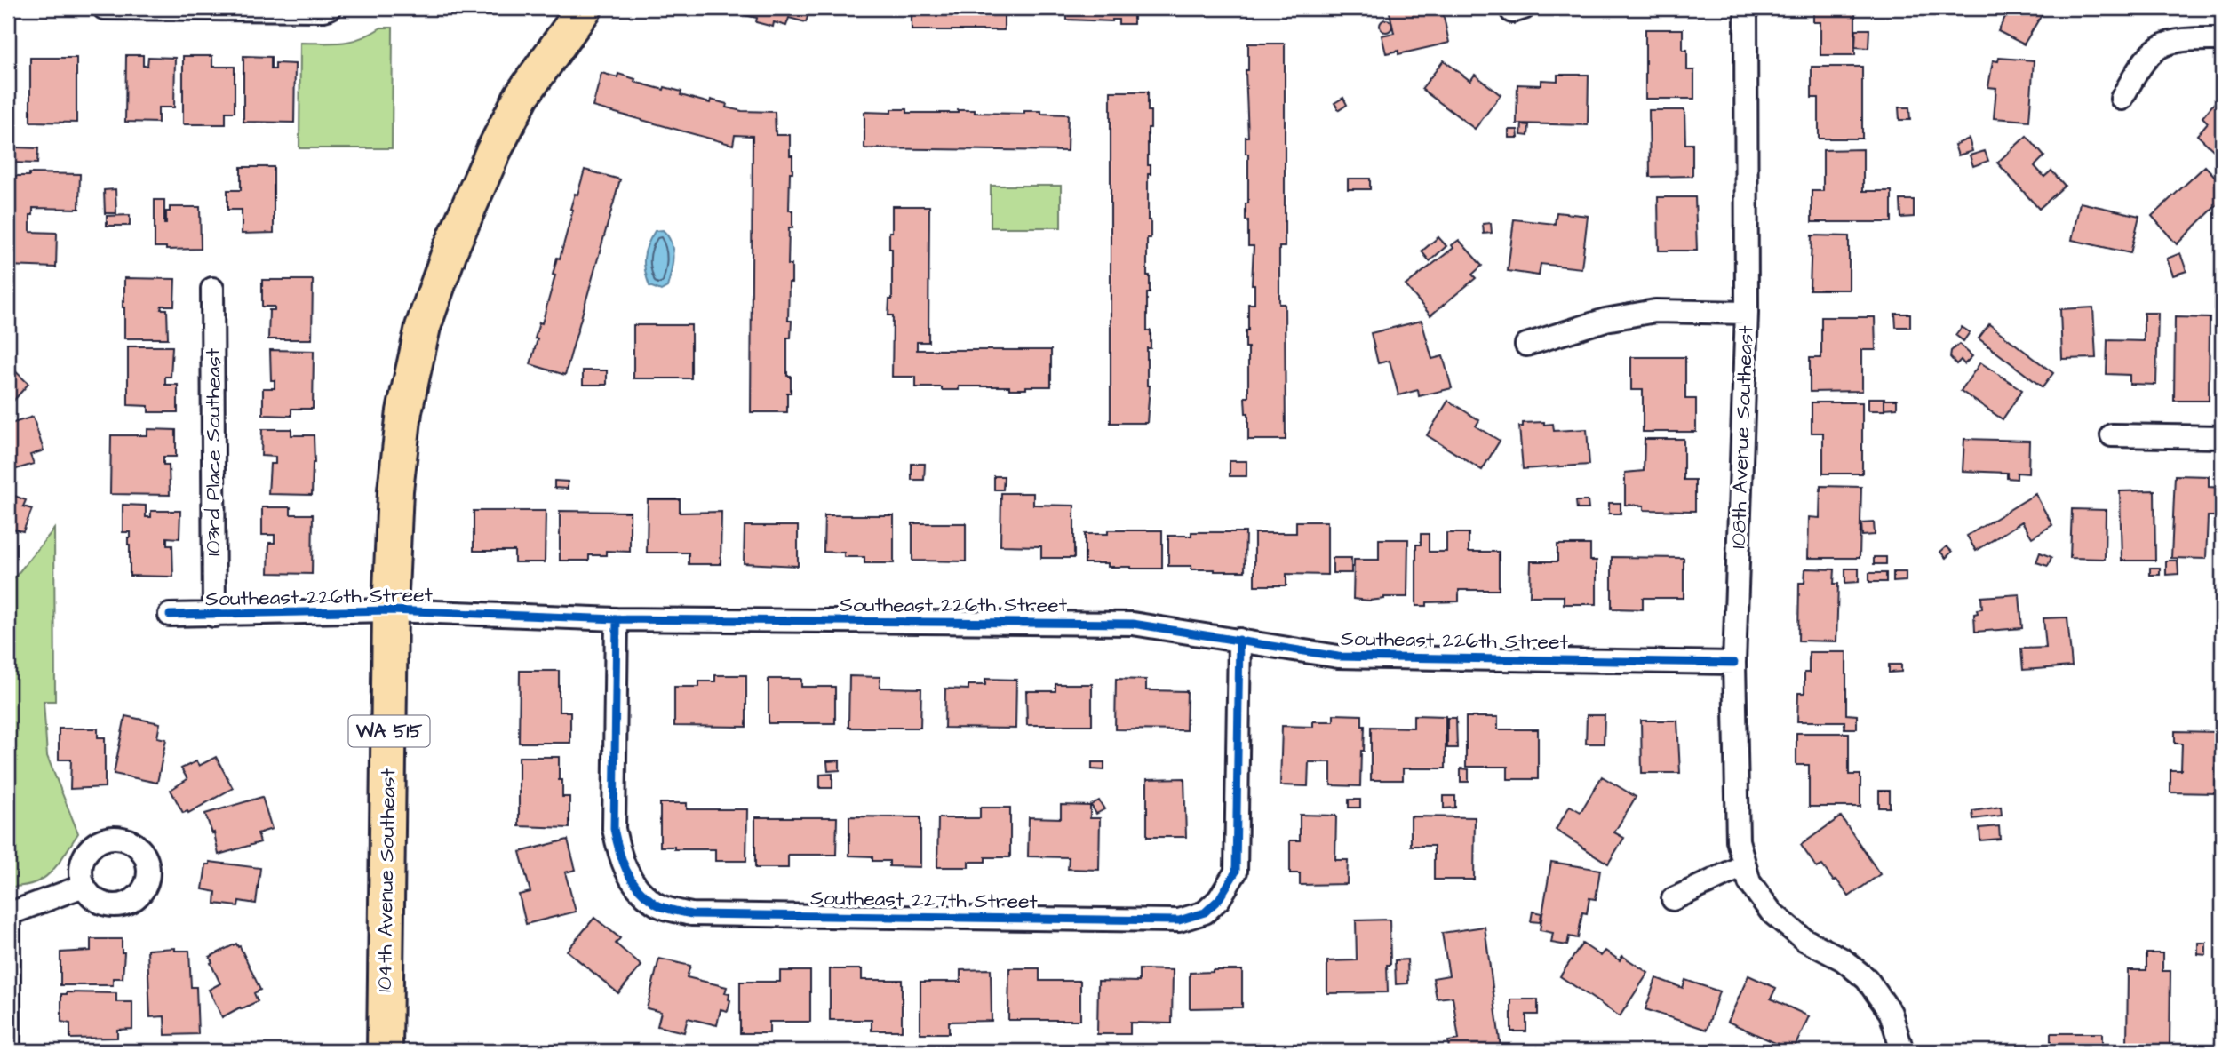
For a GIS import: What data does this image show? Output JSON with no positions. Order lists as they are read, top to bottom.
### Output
{
  "streets": {
    "main road": ["WA 515", "104th Avenue Southeast"],
    "street": [
      "108th Avenue Southeast",
      "103rd Place Southeast",
      "Southeast 226th Street",
      "Southeast 227th Street"
    ]
  },
  "crossings": [
    ["108th Avenue Southeast", "Southeast 226th Street"],
    ["103rd Place Southeast", "Southeast 226th Street"],
    ["Southeast 226th Street", "104th Avenue Southeast"],
    ["Southeast 226th Street", "Southeast 227th Street"]
  ]
}
